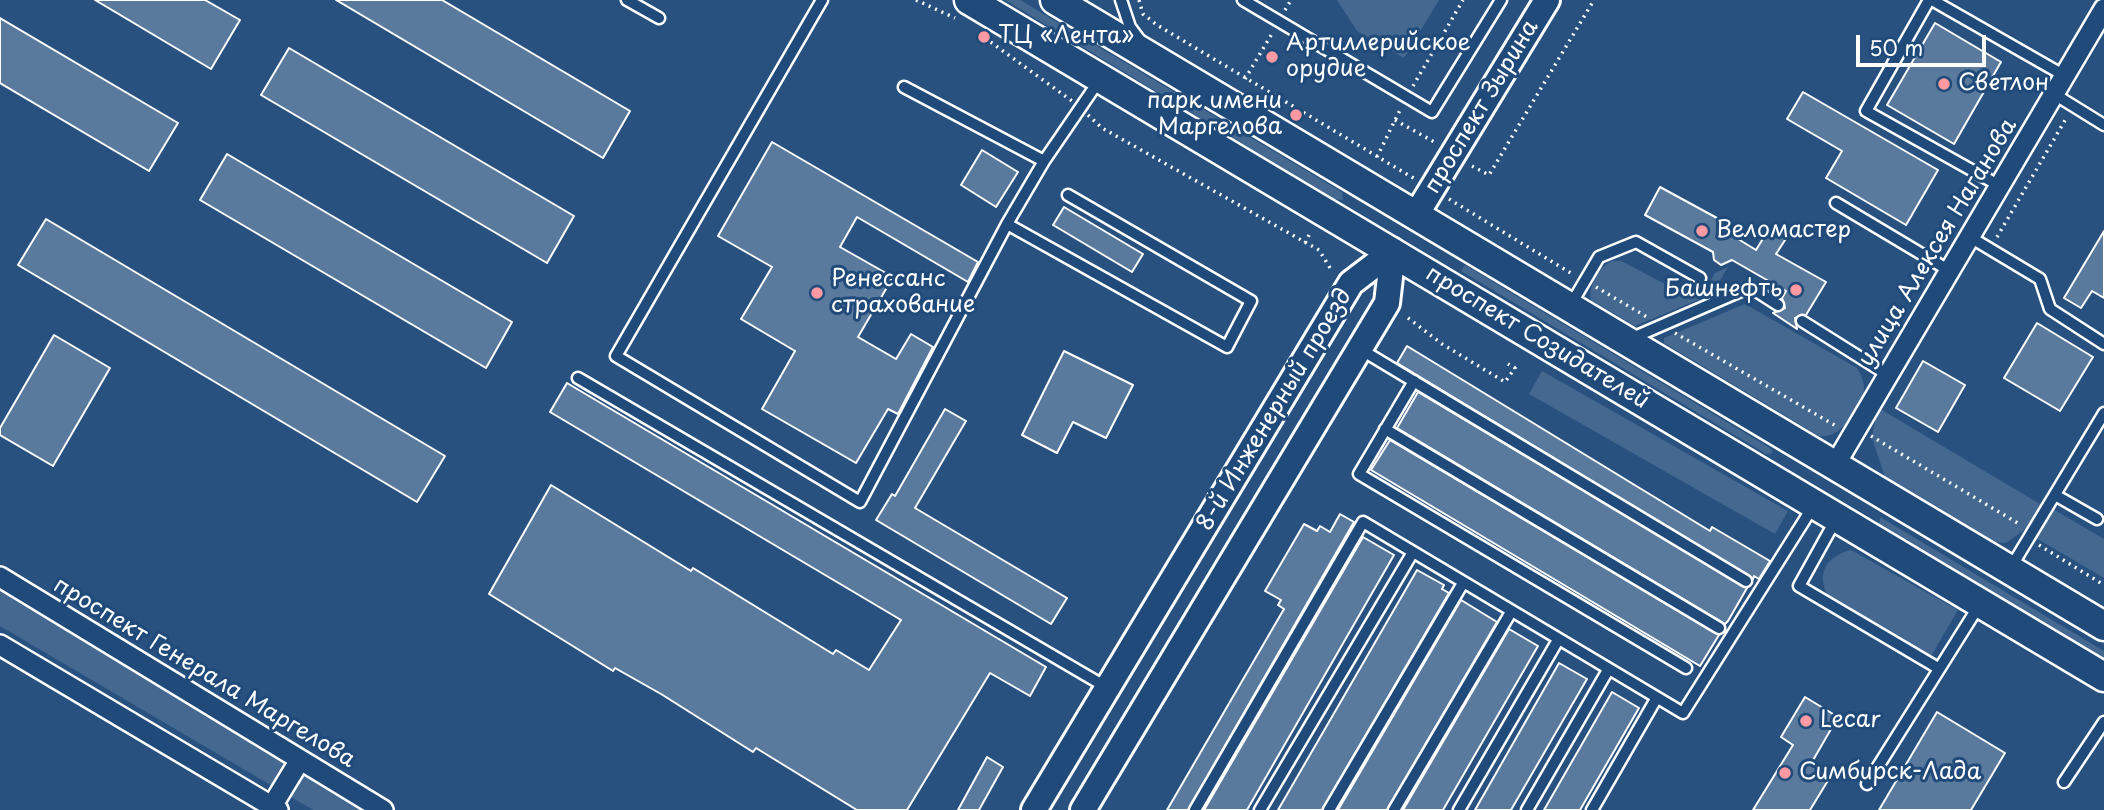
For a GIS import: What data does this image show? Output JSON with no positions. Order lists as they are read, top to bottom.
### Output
{
  "streets": {
    "main road": ["проспект Созидателей"],
    "street": [
      "проспект Зырина",
      "улица Алексея Наганова",
      "8-й Инженерный проезд",
      "проспект Генерала Маргелова"
    ]
  },
  "crossings": [
    ["проспект Зырина", "проспект Созидателей"],
    ["улица Алексея Наганова", "проспект Созидателей"],
    ["проспект Созидателей", "8-й Инженерный проезд"]
  ],
  "places": [
    "ТЦ «Лента»",
    "Артиллерийское орудие",
    "Светлон",
    "парк имени Маргелова",
    "Веломастер",
    "Башнефть",
    "Ренессанс страхование",
    "Lecar",
    "Симбирск-Лада"
  ],
  "scale_bar": "50 m"
}
